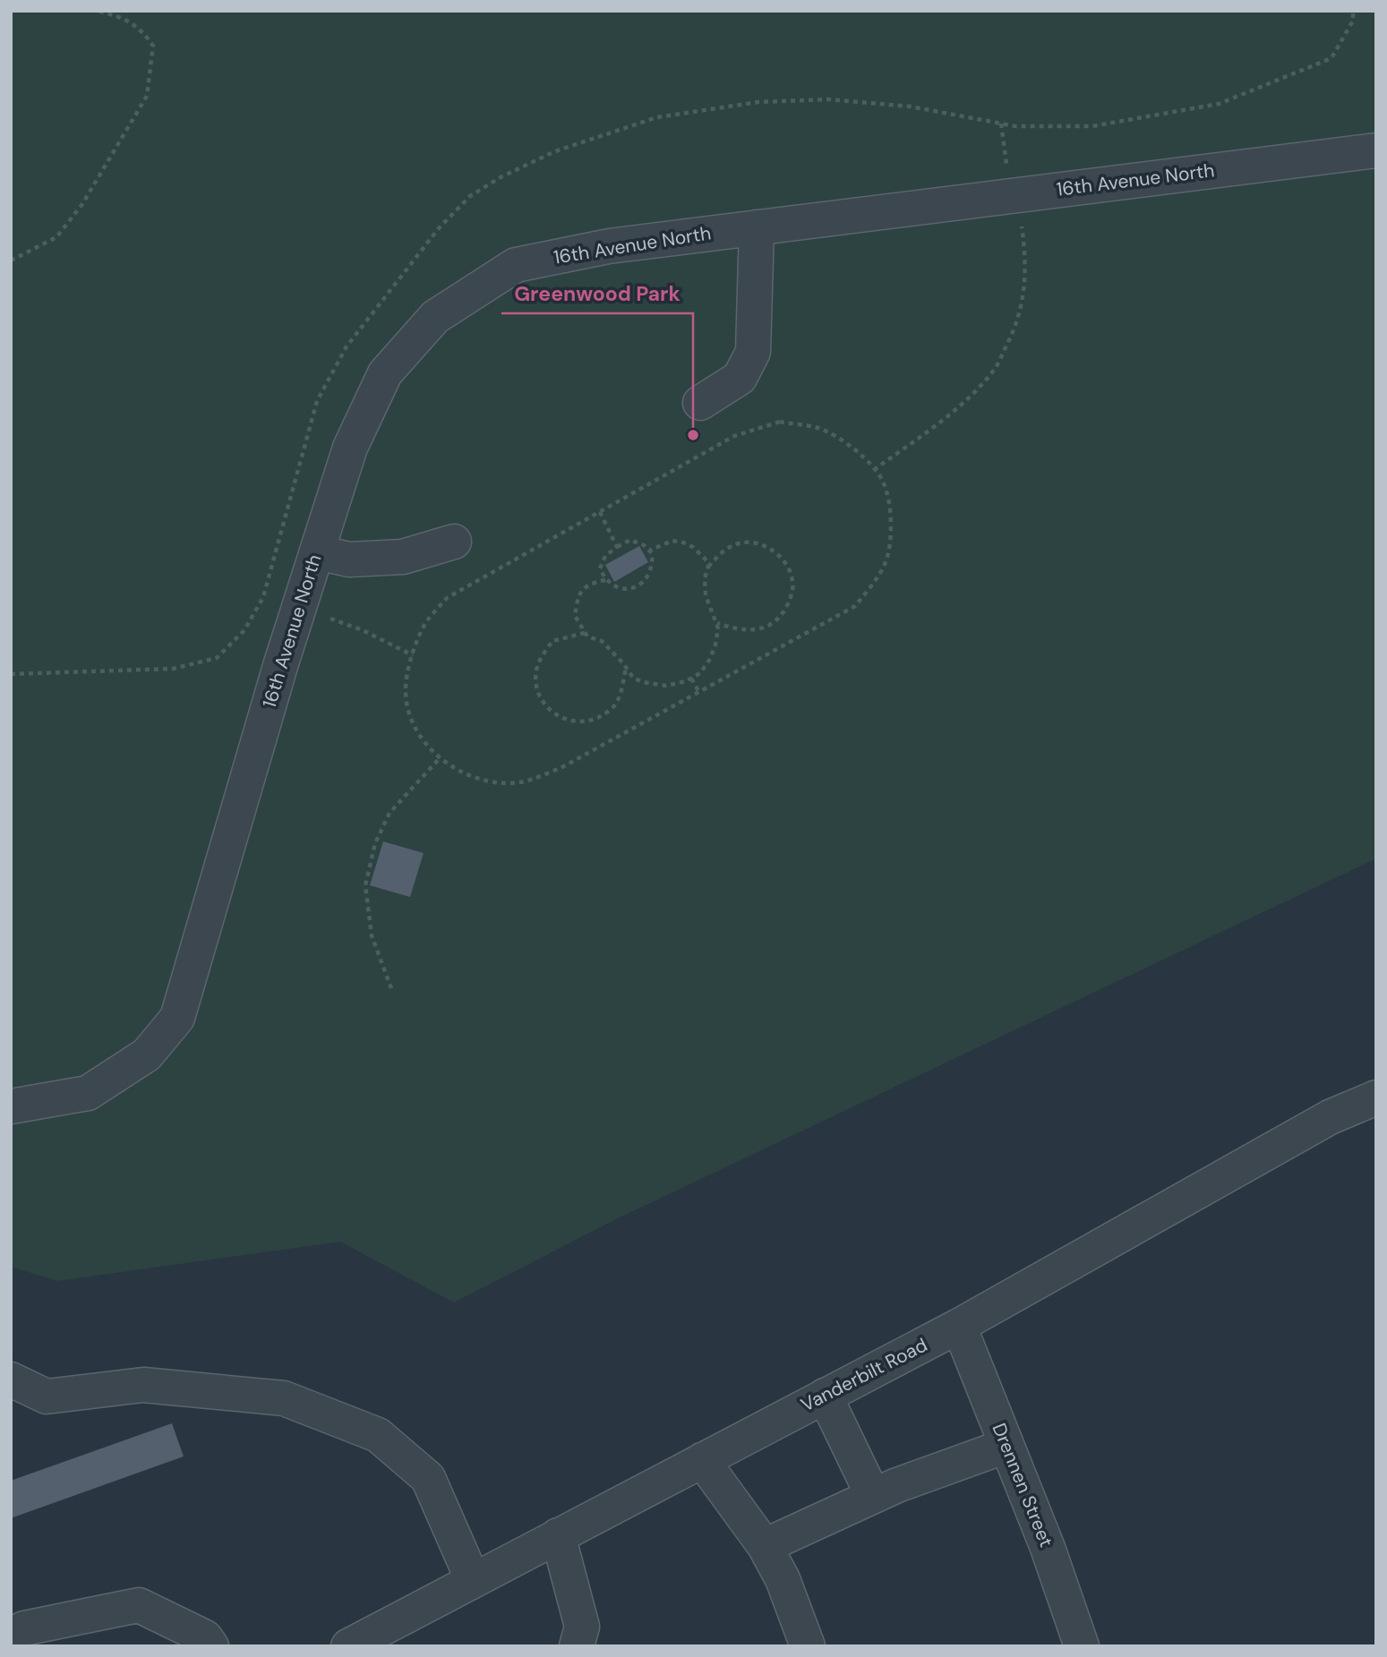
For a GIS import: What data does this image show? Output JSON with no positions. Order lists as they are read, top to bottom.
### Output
{
  "streets": {
    "street": ["16th Avenue North", "Vanderbilt Road", "Drennen Street"]
  },
  "crossings": [
    ["Vanderbilt Road", "Drennen Street"]
  ],
  "places": ["Greenwood Park"]
}
